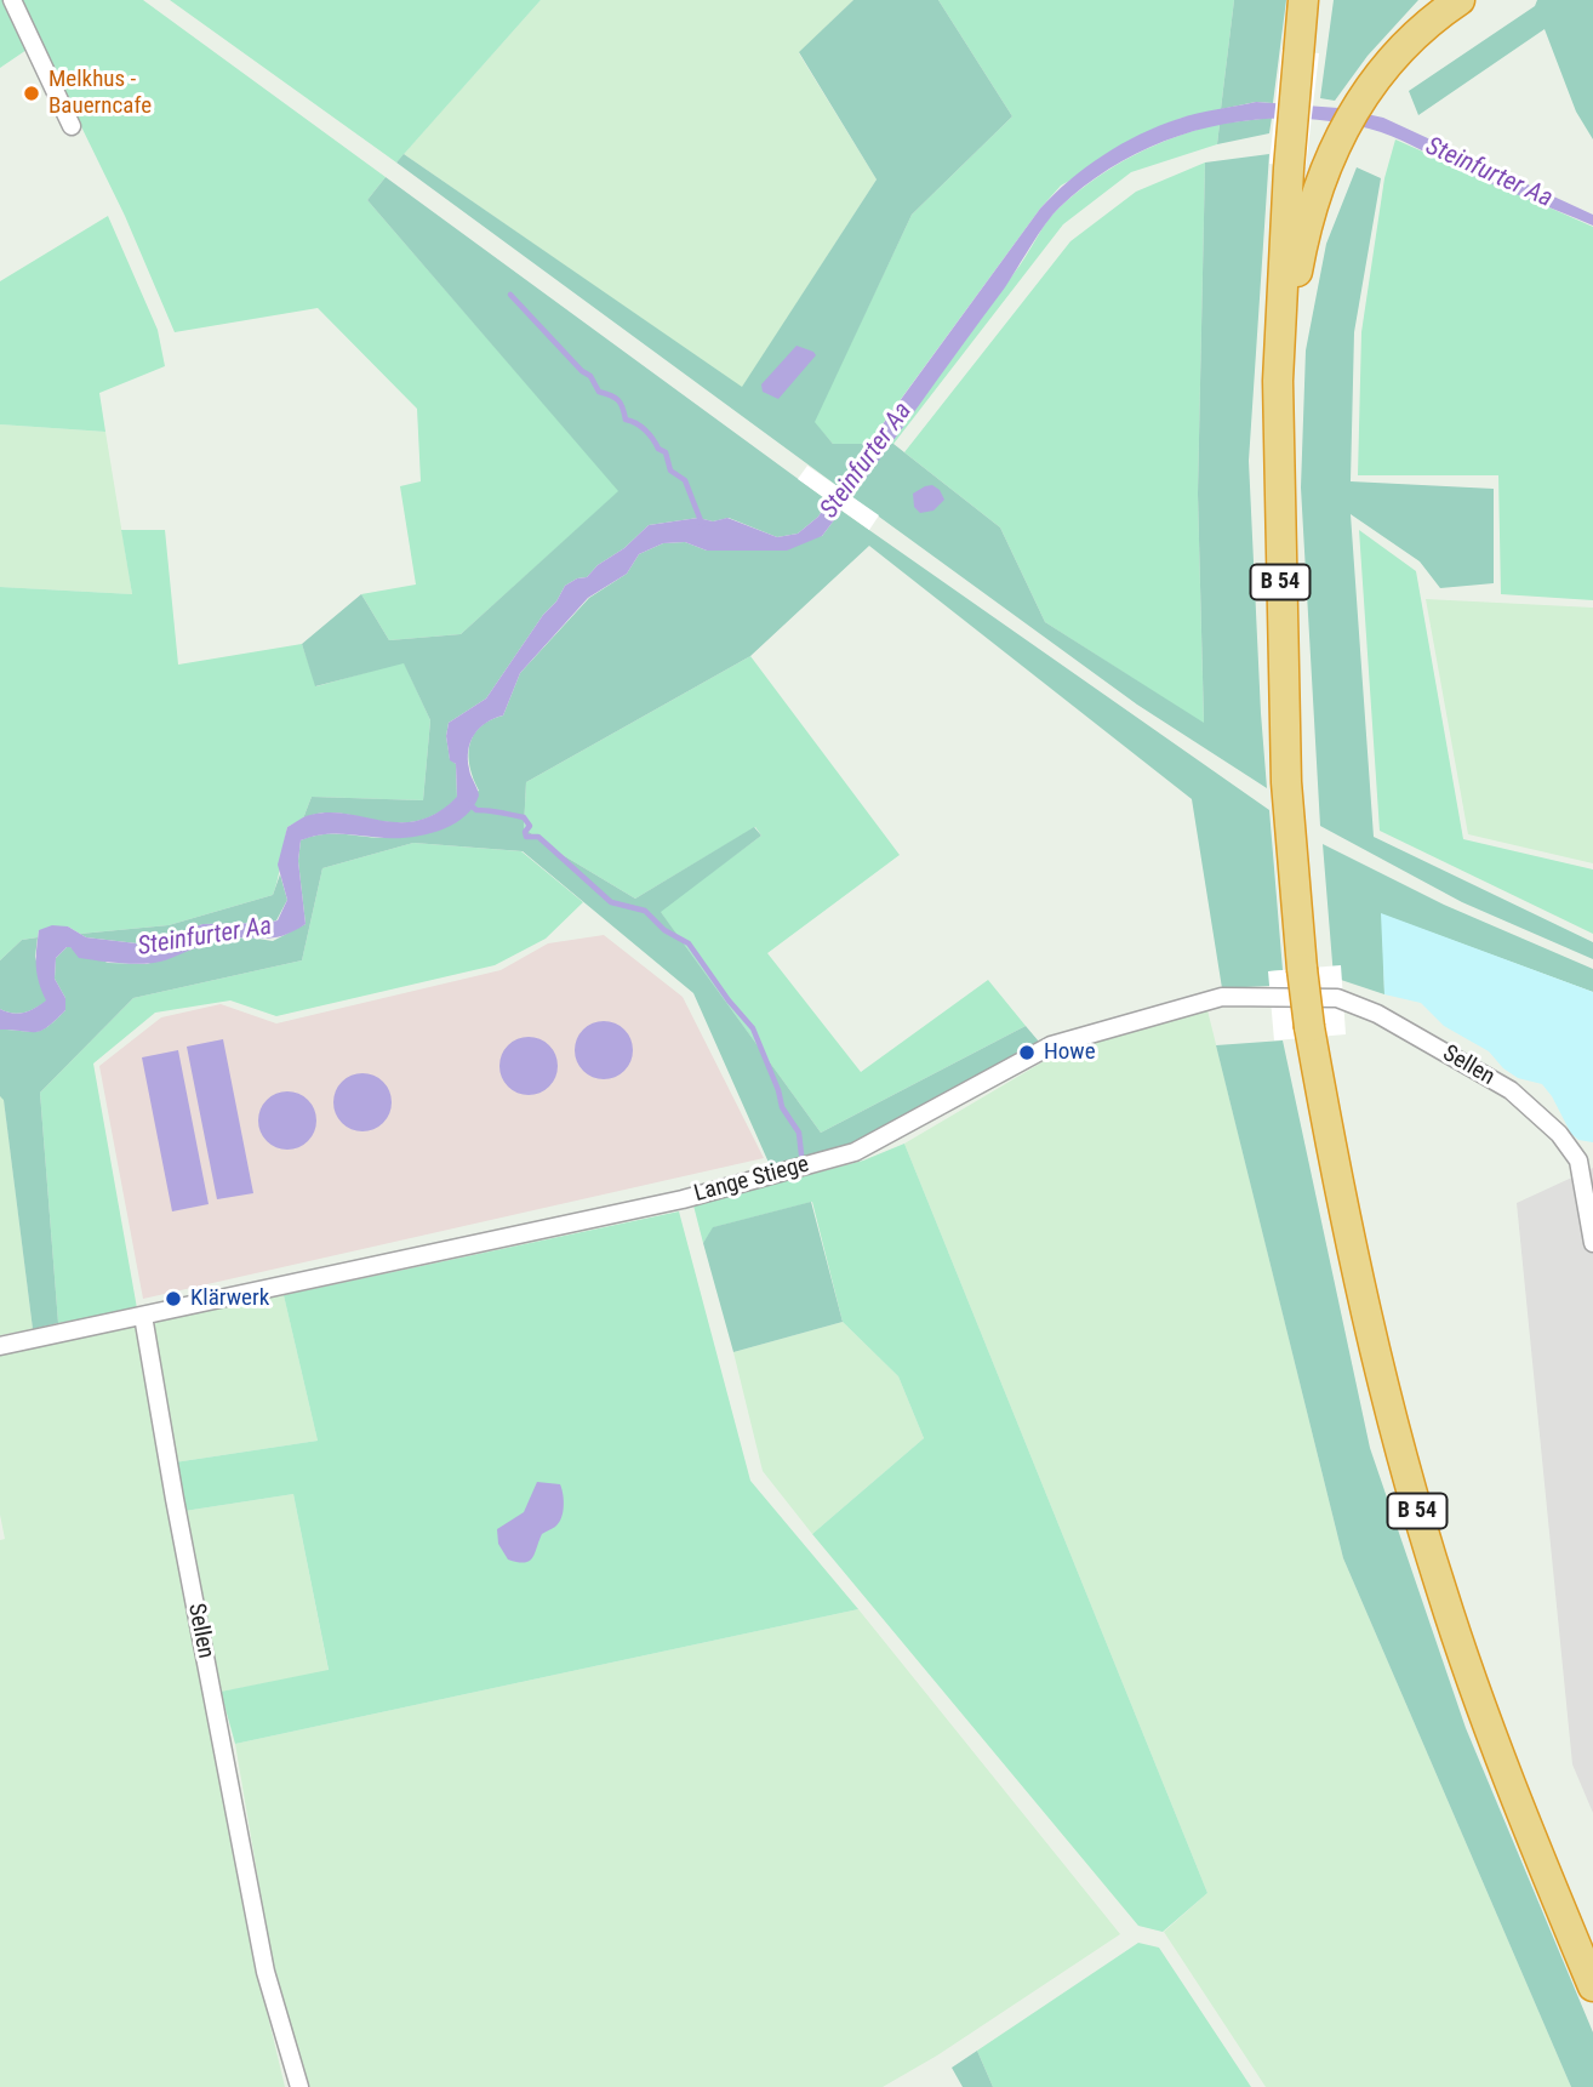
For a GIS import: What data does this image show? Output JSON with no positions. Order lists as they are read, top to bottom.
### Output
{
  "streets": {
    "highway": ["B 54"],
    "street": ["Sellen", "Lange Stiege"]
  },
  "crossings": [
    ["Sellen", "Lange Stiege"]
  ],
  "water": ["Steinfurter Aa"],
  "places": ["Melkhus - Bauerncafe", "Howe", "Klärwerk"]
}
